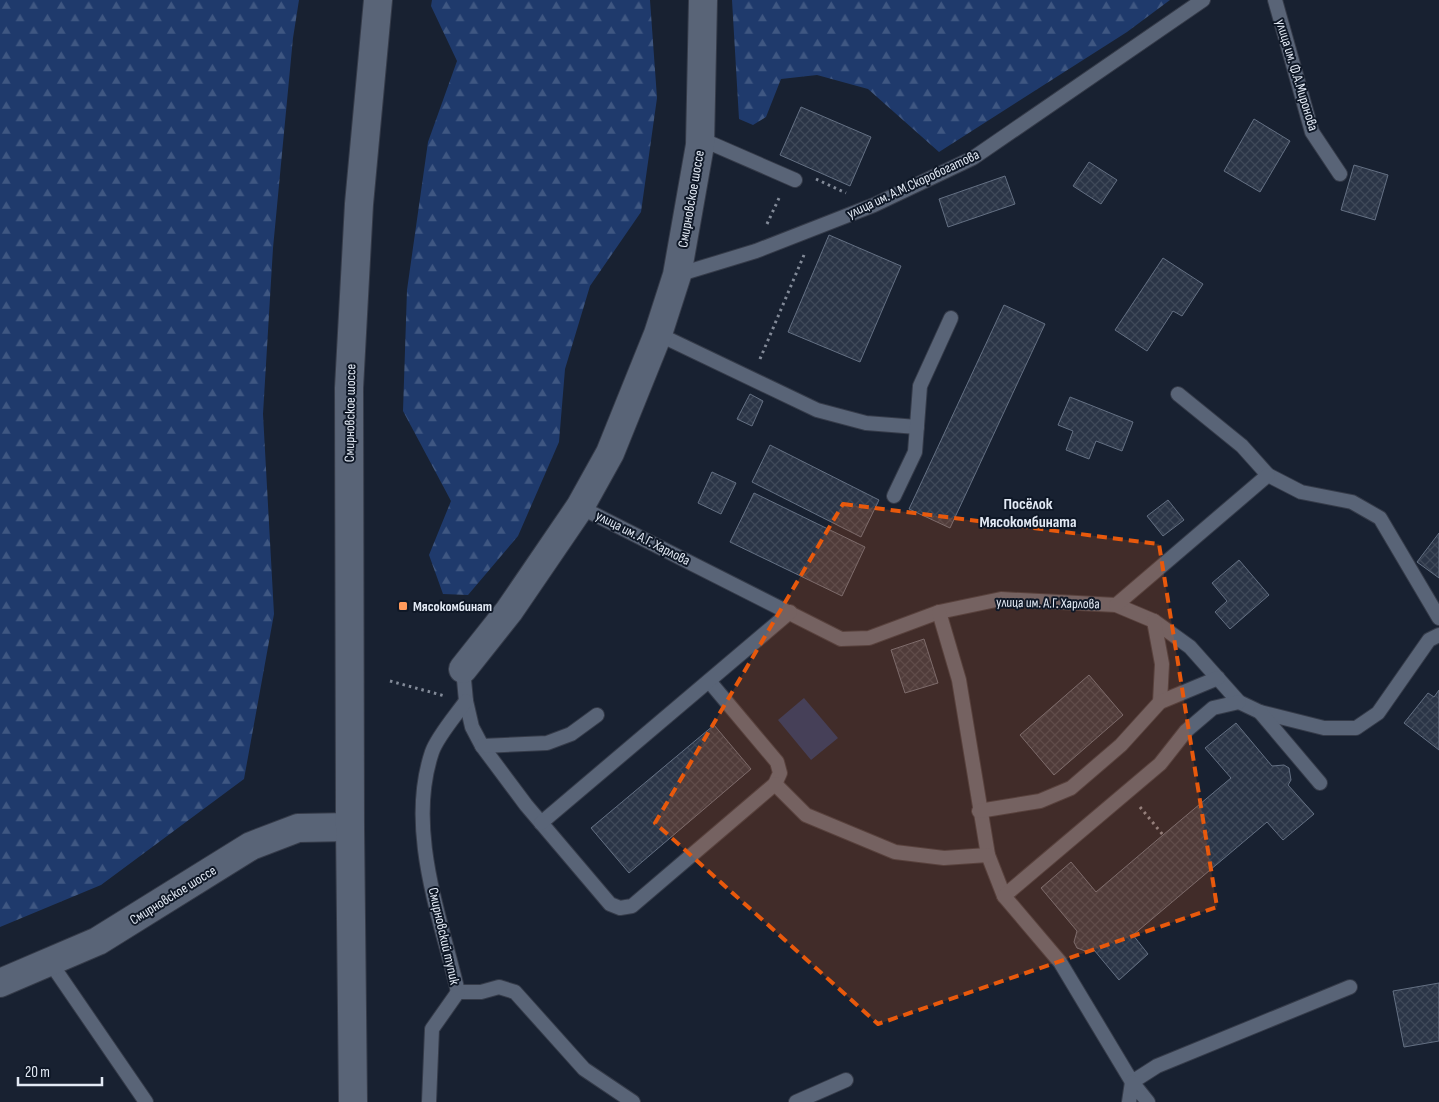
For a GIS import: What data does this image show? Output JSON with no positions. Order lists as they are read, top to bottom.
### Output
{
  "streets": {
    "street": ["Смирновское шоссе"],
    "lane": [
      "улица им. Ф.А.Миронова",
      "улица им. А.М.Скоробогатова",
      "улица им. А.Г. Харлова",
      "Смирновский тупик"
    ]
  },
  "crossings": [
    ["улица им. А.М.Скоробогатова", "Смирновское шоссе"],
    ["Смирновское шоссе", "улица им. А.Г. Харлова"]
  ],
  "districts": ["Посёлок Мясокомбината"],
  "places": {
    "transit": ["Мясокомбинат"]
  },
  "scale_bar": "20 m"
}
